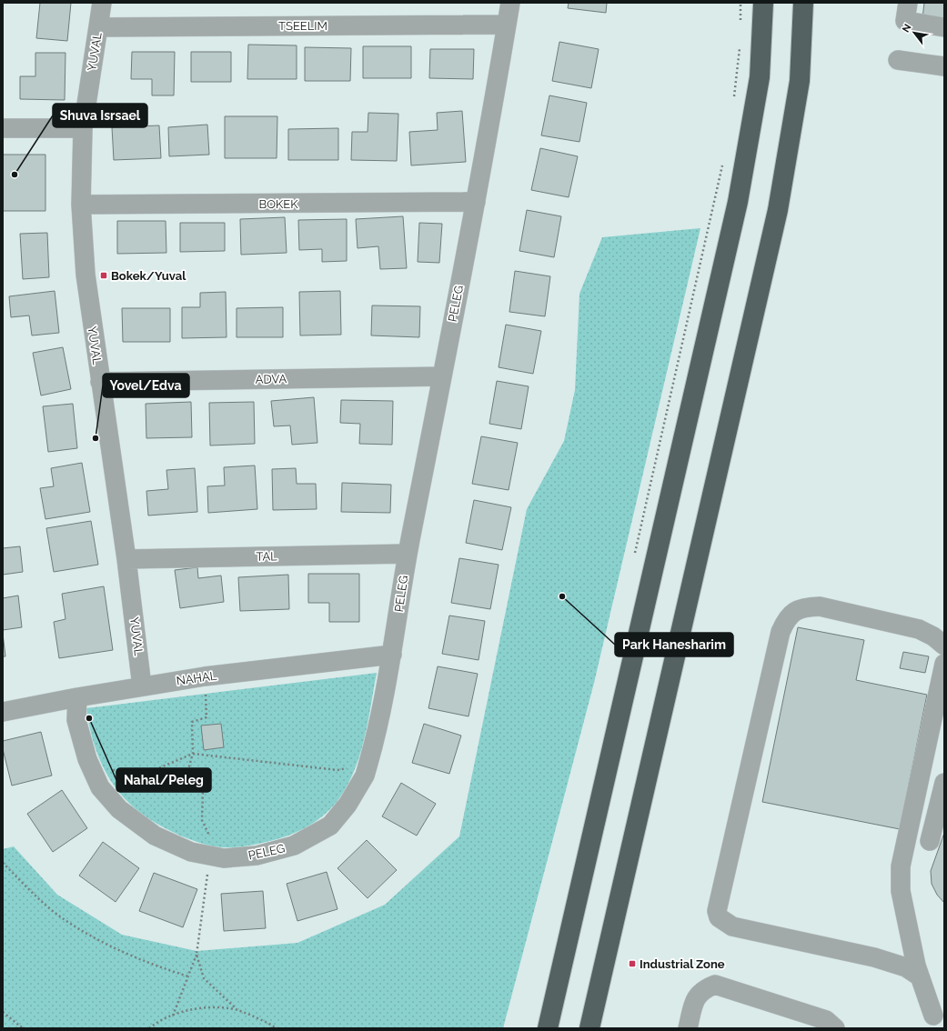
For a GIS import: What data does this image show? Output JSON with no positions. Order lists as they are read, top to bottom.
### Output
{
  "streets": {
    "street": [
      "TSEELIM",
      "YUVAL",
      "BOKEK",
      "PELEG",
      "ADVA",
      "TAL",
      "NAHAL"
    ]
  },
  "crossings": [
    ["TSEELIM", "YUVAL"],
    ["TSEELIM", "PELEG"],
    ["YUVAL", "BOKEK"],
    ["YUVAL", "ADVA"],
    ["YUVAL", "TAL"],
    ["YUVAL", "NAHAL"],
    ["BOKEK", "PELEG"],
    ["PELEG", "ADVA"],
    ["PELEG", "TAL"],
    ["PELEG", "NAHAL"]
  ],
  "places": {
    "other": [
      "Shuva Isrsael",
      "Yovel/Edva",
      "Park Hanesharim",
      "Nahal/Peleg"
    ],
    "transit": ["Bokek/Yuval", "Industrial Zone"]
  },
  "north": "top left"
}
